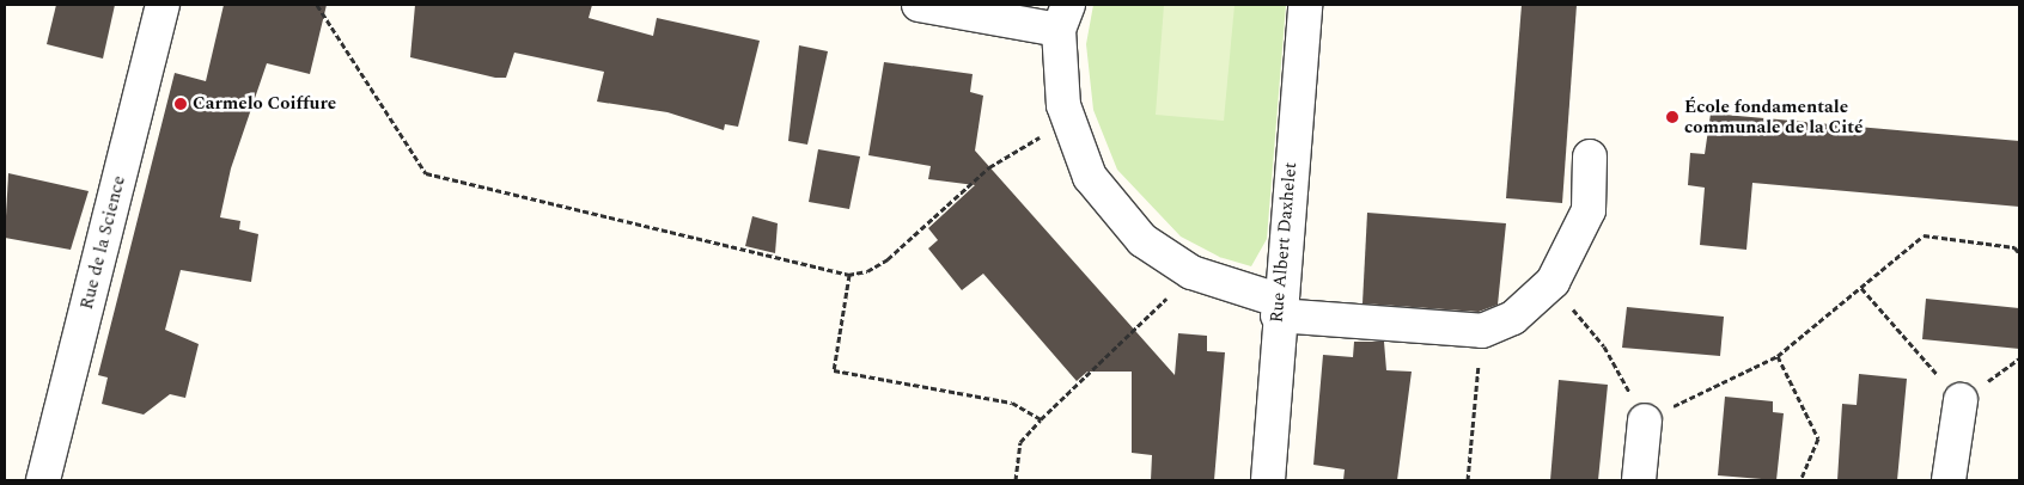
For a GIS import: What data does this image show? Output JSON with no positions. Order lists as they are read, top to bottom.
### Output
{
  "streets": {
    "street": ["Rue de la Science", "Rue Albert Daxhelet"]
  },
  "places": ["Carmelo Coiffure", "École fondamentale communale de la Cité"]
}
